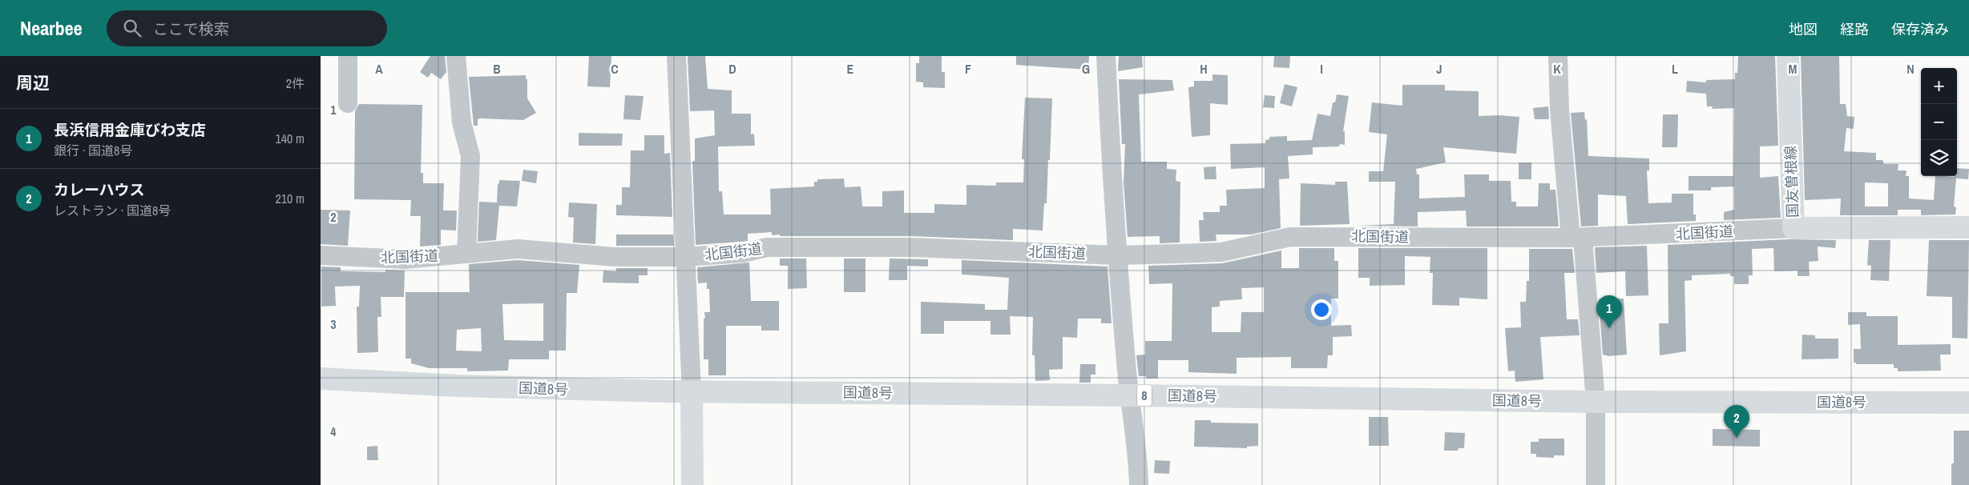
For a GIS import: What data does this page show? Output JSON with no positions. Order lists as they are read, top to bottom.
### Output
{
  "streets": {
    "main road": ["国友曽根線", "国道8号", "8"],
    "street": ["北国街道"]
  },
  "crossings": [
    ["国友曽根線", "北国街道"]
  ],
  "page": {
    "header": "Nearbee",
    "search": "ここで検索",
    "nav": ["地図", "経路", "保存済み"],
    "heading": ["周辺", "2件"],
    "map_buttons": ["+", "−"],
    "list": [
      {
        "mark": "1",
        "name": "長浜信用金庫びわ支店",
        "note": "銀行 · 国道8号",
        "value": "140 m"
      },
      {
        "mark": "2",
        "name": "カレーハウス",
        "note": "レストラン · 国道8号",
        "value": "210 m"
      }
    ],
    "pins": ["1", "2"]
  },
  "grid": {
    "columns": [
      "A",
      "B",
      "C",
      "D",
      "E",
      "F",
      "G",
      "H",
      "I",
      "J",
      "K",
      "L",
      "M",
      "N"
    ],
    "rows": [
      "1",
      "2",
      "3",
      "4"
    ]
  }
}
